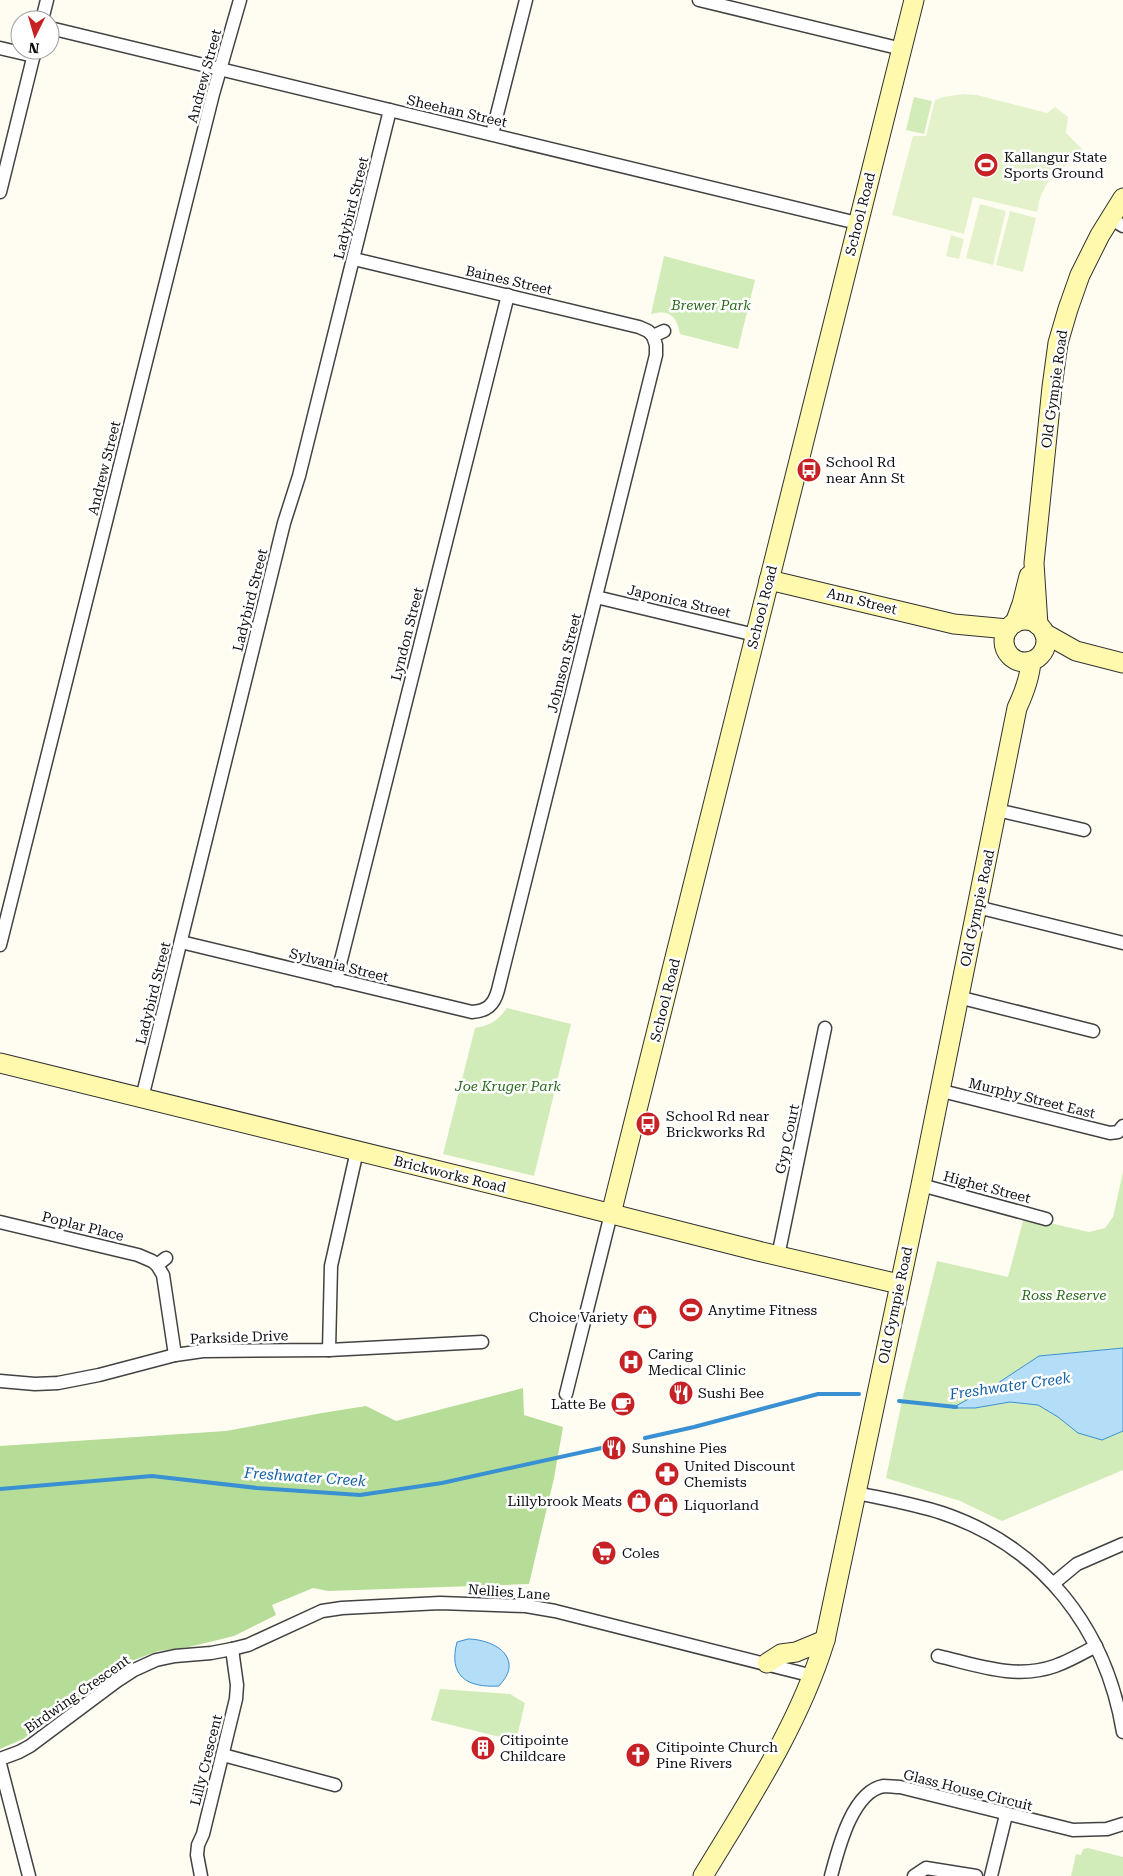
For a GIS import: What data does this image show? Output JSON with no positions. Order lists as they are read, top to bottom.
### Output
{
  "streets": {
    "street": [
      "Andrew Street",
      "Sheehan Street",
      "Ladybird Street",
      "School Road",
      "Baines Street",
      "Old Gympie Road",
      "Japonica Street",
      "Ann Street",
      "Lyndon Street",
      "Johnson Street",
      "Sylvania Street",
      "Murphy Street East",
      "Gyp Court",
      "Brickworks Road",
      "Highet Street",
      "Poplar Place",
      "Parkside Drive",
      "Nellies Lane",
      "Birdwing Crescent",
      "Lilly Crescent",
      "Glass House Circuit"
    ]
  },
  "crossings": [
    ["Andrew Street", "Sheehan Street"],
    ["Sheehan Street", "Ladybird Street"],
    ["Sheehan Street", "School Road"],
    ["Ladybird Street", "Baines Street"],
    ["Ladybird Street", "Sylvania Street"],
    ["Ladybird Street", "Brickworks Road"],
    ["School Road", "Japonica Street"],
    ["School Road", "Ann Street"],
    ["School Road", "Brickworks Road"],
    ["Baines Street", "Lyndon Street"],
    ["Baines Street", "Johnson Street"],
    ["Old Gympie Road", "Ann Street"],
    ["Old Gympie Road", "Murphy Street East"],
    ["Old Gympie Road", "Brickworks Road"],
    ["Old Gympie Road", "Highet Street"],
    ["Old Gympie Road", "Nellies Lane"],
    ["Japonica Street", "Johnson Street"],
    ["Lyndon Street", "Sylvania Street"],
    ["Johnson Street", "Sylvania Street"],
    ["Gyp Court", "Brickworks Road"],
    ["Poplar Place", "Parkside Drive"],
    ["Nellies Lane", "Birdwing Crescent"],
    ["Nellies Lane", "Lilly Crescent"],
    ["Birdwing Crescent", "Lilly Crescent"]
  ],
  "water": ["Freshwater Creek"],
  "parks": ["Brewer Park", "Joe Kruger Park", "Ross Reserve"],
  "places": {
    "sports": ["Kallangur State Sports Ground", "Anytime Fitness"],
    "bus stop": ["School Rd near Ann St", "School Rd near Brickworks Rd"],
    "shop": ["Choice Variety", "Lillybrook Meats", "Liquorland"],
    "hospital": ["Caring Medical Clinic"],
    "restaurant": ["Sushi Bee", "Sunshine Pies"],
    "cafe": ["Latte Be"],
    "pharmacy": ["United Discount Chemists"],
    "supermarket": ["Coles"],
    "building": ["Citipointe Childcare"],
    "church": ["Citipointe Church Pine Rivers"]
  },
  "north": "bottom"
}
